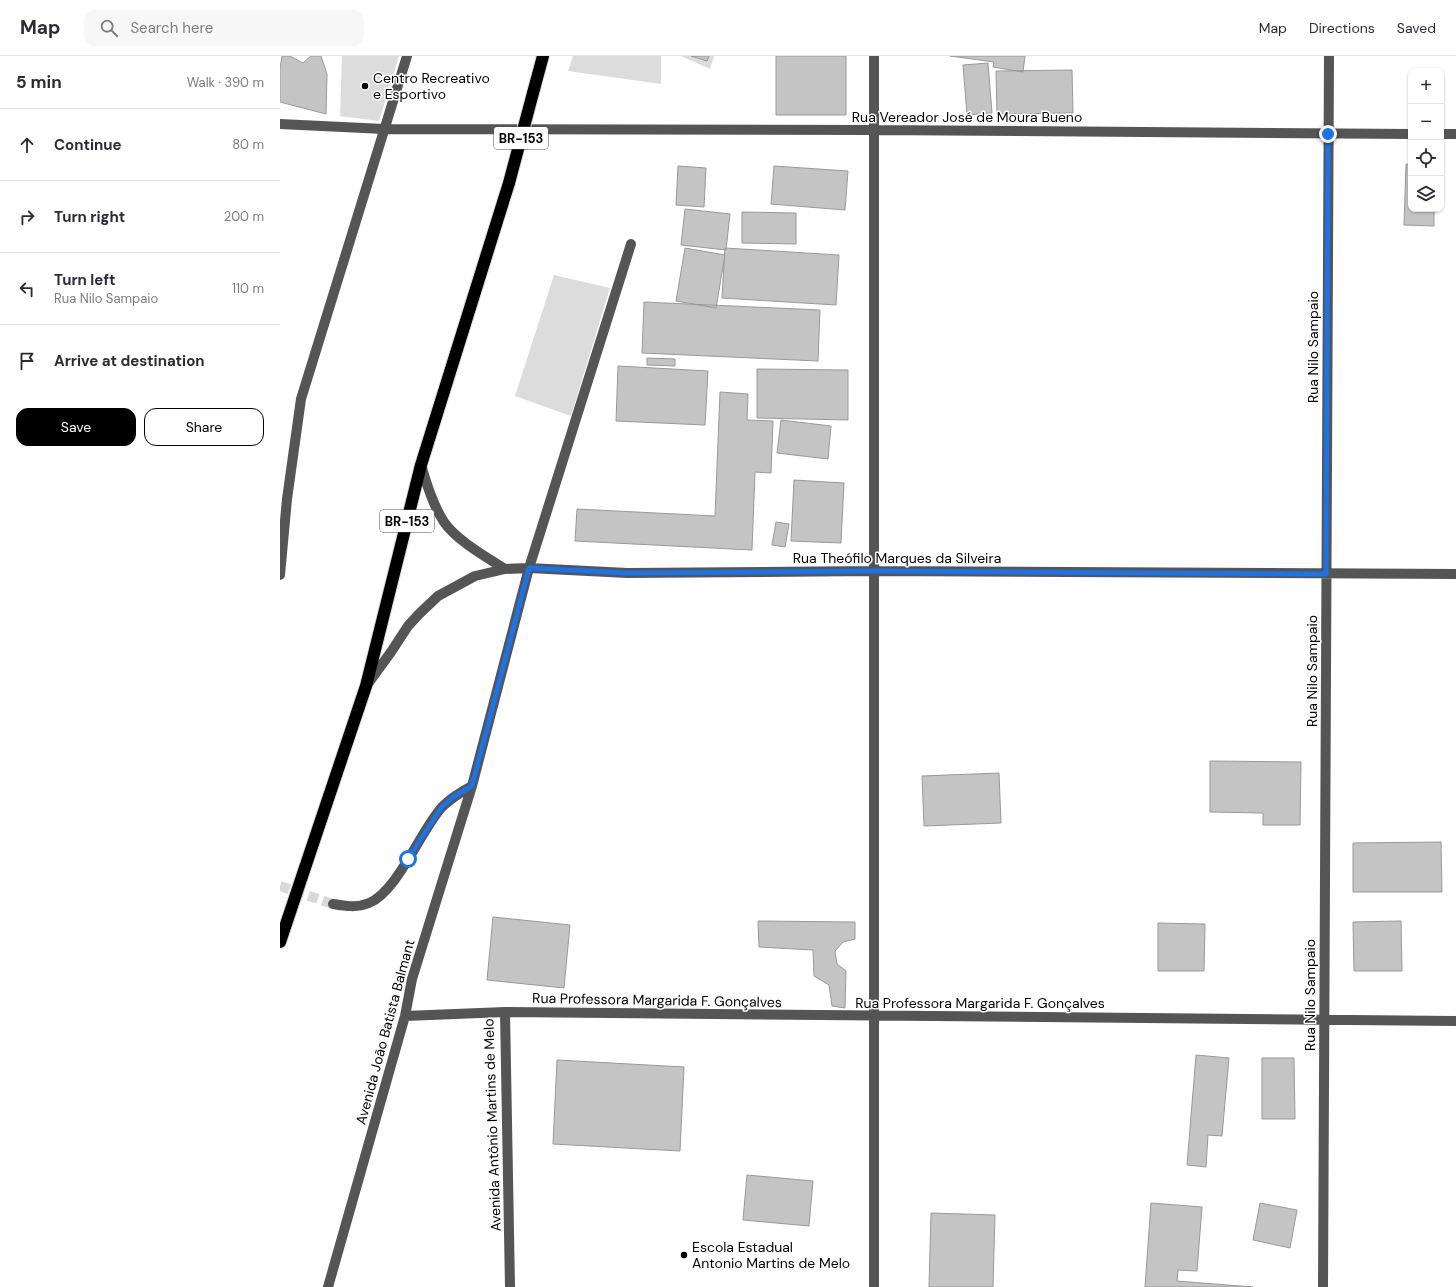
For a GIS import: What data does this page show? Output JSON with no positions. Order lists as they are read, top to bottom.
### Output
{
  "streets": {
    "highway": ["BR-153"],
    "street": [
      "Rua Vereador José de Moura Bueno",
      "Rua Nilo Sampaio",
      "Rua Theófilo Marques da Silveira",
      "Rua Professora Margarida F. Gonçalves",
      "Avenida João Batista Balmant",
      "Avenida Antônio Martins de Melo"
    ]
  },
  "crossings": [
    ["Rua Vereador José de Moura Bueno", "Rua Nilo Sampaio"],
    ["BR-153", "Rua Theófilo Marques da Silveira"],
    ["Rua Nilo Sampaio", "Rua Theófilo Marques da Silveira"],
    ["Rua Nilo Sampaio", "Rua Professora Margarida F. Gonçalves"],
    ["Rua Theófilo Marques da Silveira", "Avenida João Batista Balmant"],
    ["Rua Professora Margarida F. Gonçalves", "Avenida Antônio Martins de Melo"],
    ["Avenida João Batista Balmant", "Avenida Antônio Martins de Melo"]
  ],
  "places": ["Centro Recreativo e Esportivo", "Escola Estadual Antonio Martins de Melo"],
  "page": {
    "header": "Map",
    "search": "Search here",
    "nav": ["Map", "Directions", "Saved"],
    "heading": ["5 min", "Walk · 390 m"],
    "map_buttons": ["+", "−"],
    "list": [
      ["Continue", "80 m"],
      ["Turn right", "200 m"],
      ["Turn left", "Rua Nilo Sampaio", "110 m"],
      "Arrive at destination"
    ],
    "buttons": ["Save", "Share"]
  }
}
